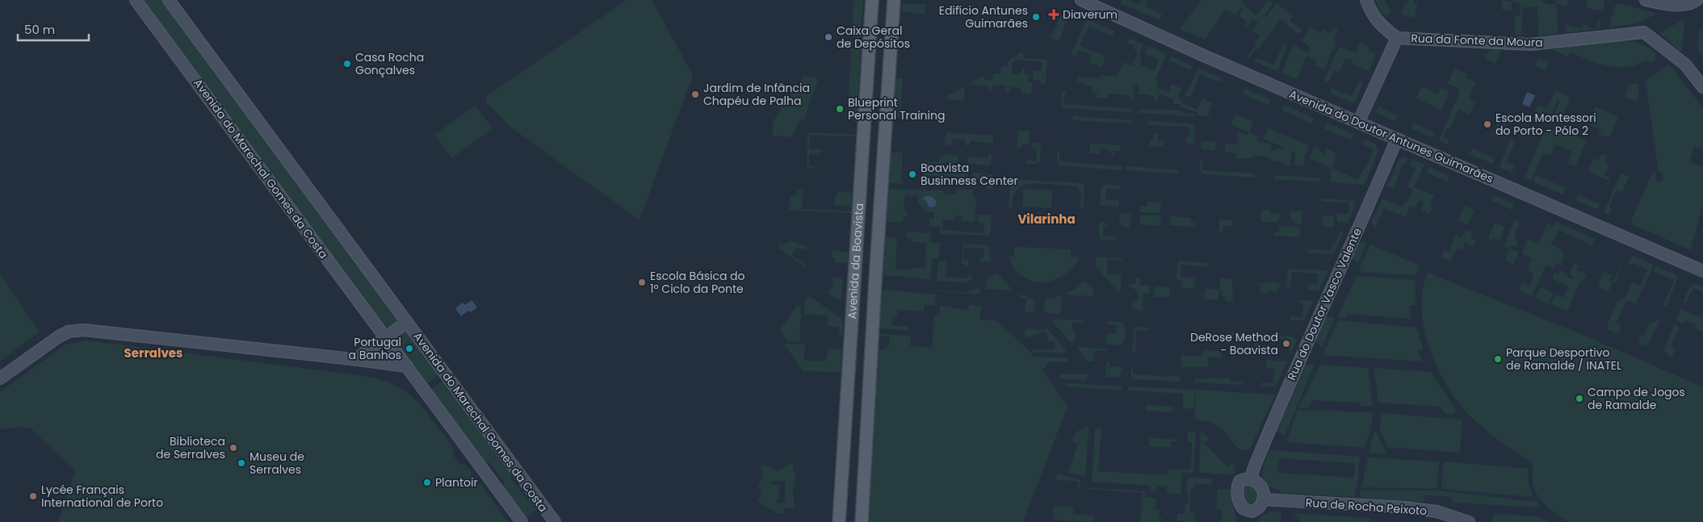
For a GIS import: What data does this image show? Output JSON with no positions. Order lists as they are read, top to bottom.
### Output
{
  "streets": {
    "main road": [
      "Rua da Fonte da Moura",
      "Avenida do Doutor Antunes Guimarães",
      "Avenida do Marechal Gomes da Costa",
      "Avenida da Boavista",
      "Rua do Doutor Vasco Valente",
      "Rua de Rocha Peixoto"
    ]
  },
  "crossings": [
    ["Avenida do Doutor Antunes Guimarães", "Rua do Doutor Vasco Valente"],
    ["Rua do Doutor Vasco Valente", "Rua de Rocha Peixoto"]
  ],
  "districts": ["Vilarinha", "Serralves"],
  "places": {
    "health": ["Diaverum"],
    "other": [
      "Edifício Antunes Guimarães",
      "Caixa Geral de Depósitos",
      "Casa Rocha Gonçalves",
      "Jardim de Infância Chapéu de Palha",
      "Blueprint Personal Training",
      "Escola Montessori do Porto - Pólo 2",
      "Boavista Businness Center",
      "Escola Básica do 1º Ciclo da Ponte",
      "DeRose Method - Boavista",
      "Portugal a Banhos",
      "Parque Desportivo de Ramalde / INATEL",
      "Campo de Jogos de Ramalde",
      "Biblioteca de Serralves",
      "Museu de Serralves",
      "Plantoir",
      "Lycée Français International de Porto"
    ]
  },
  "scale_bar": "50 m"
}
